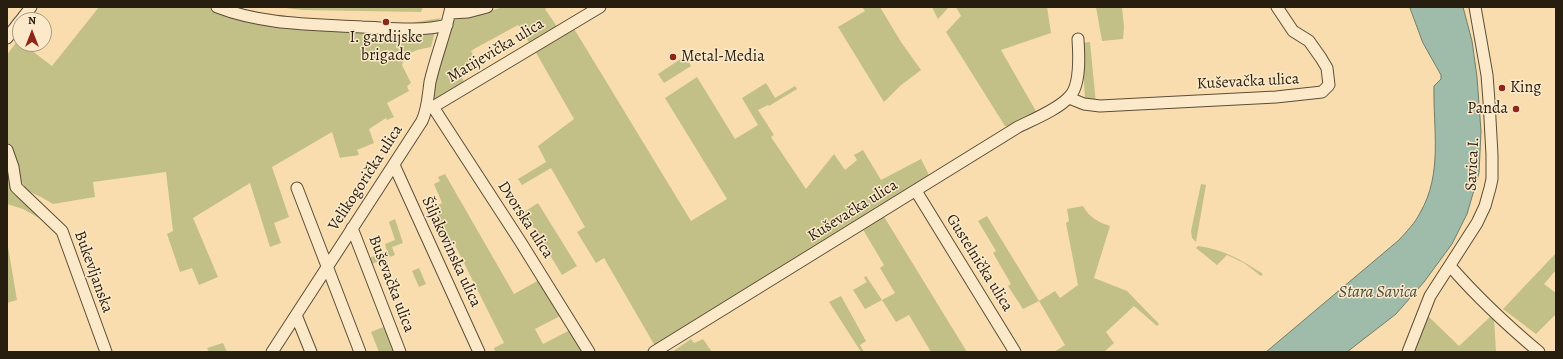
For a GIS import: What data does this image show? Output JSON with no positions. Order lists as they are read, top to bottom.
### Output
{
  "streets": {
    "street": [
      "Matijevička ulica",
      "Kuševačka ulica",
      "Savica I.",
      "Velikogorička ulica",
      "Dvorska ulica",
      "Šiljakovinska ulica",
      "Gustelnička ulica",
      "Bukevljanska",
      "Buševačka ulica"
    ]
  },
  "crossings": [
    ["Matijevička ulica", "Velikogorička ulica"],
    ["Matijevička ulica", "Dvorska ulica"],
    ["Kuševačka ulica", "Gustelnička ulica"],
    ["Velikogorička ulica", "Dvorska ulica"],
    ["Velikogorička ulica", "Šiljakovinska ulica"],
    ["Velikogorička ulica", "Buševačka ulica"]
  ],
  "water": ["Stara Savica"],
  "places": [
    "I. gardijske brigade",
    "Metal-Media",
    "King",
    "Panda"
  ],
  "north": "top"
}
